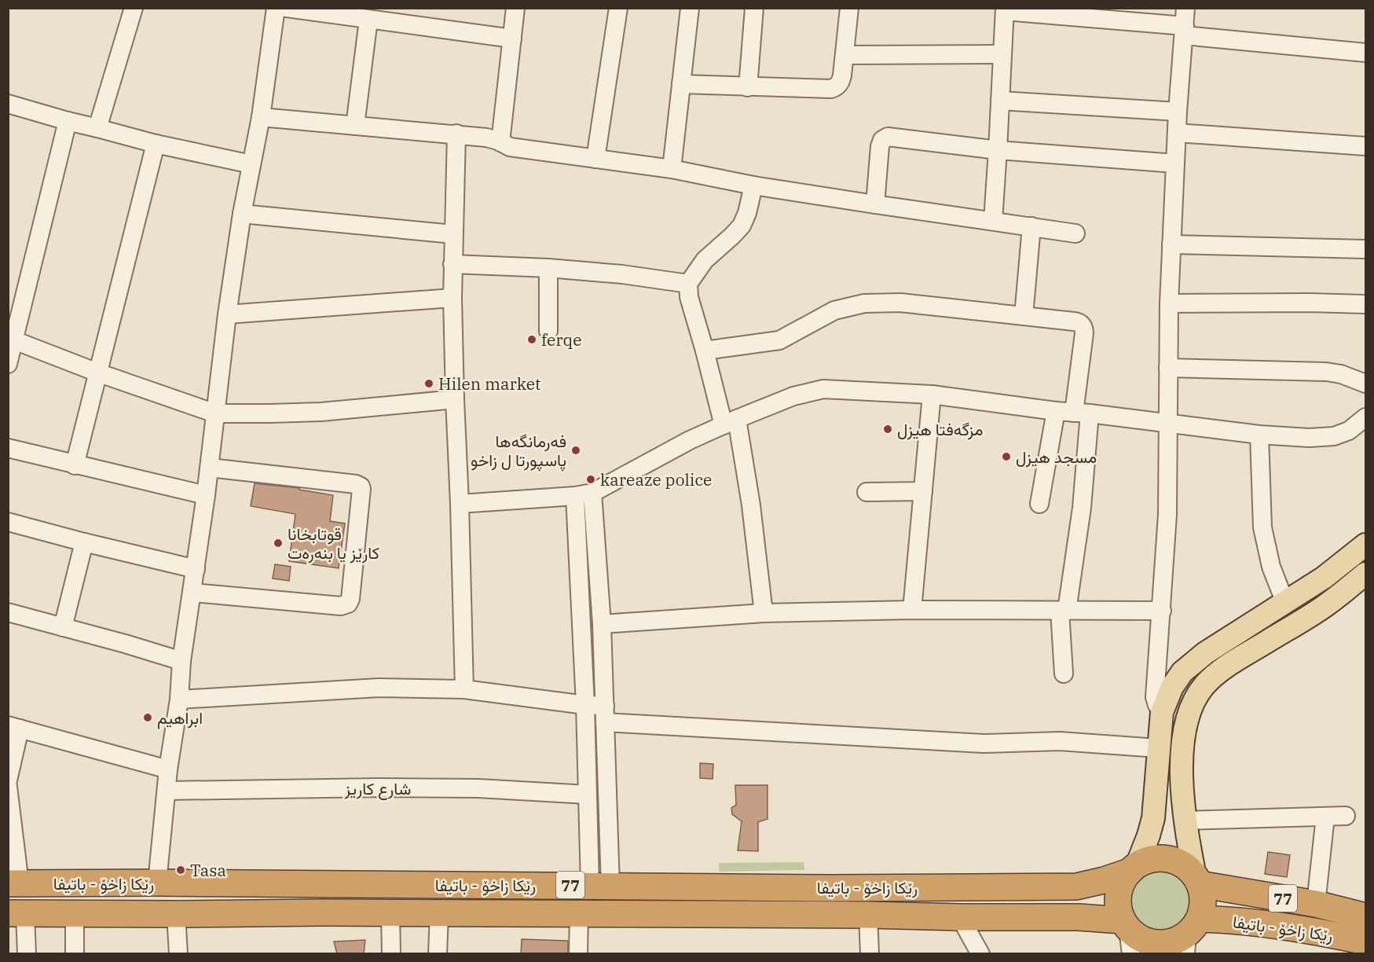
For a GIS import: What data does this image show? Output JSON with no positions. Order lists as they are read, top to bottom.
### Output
{
  "streets": {
    "highway": ["رێکا زاخۆ - باتیفا", "77"],
    "street": ["شارع كاريز"]
  },
  "places": [
    "ferqe",
    "Hilen market",
    "مزگەفتا هیزل",
    "فەرمانگەها پاسپورتا ل زاخو",
    "مسجد هيزل",
    "kareaze police",
    "قوتابخانا کارێز یا بنەرەت",
    "ابراهيم",
    "Tasa"
  ]
}
